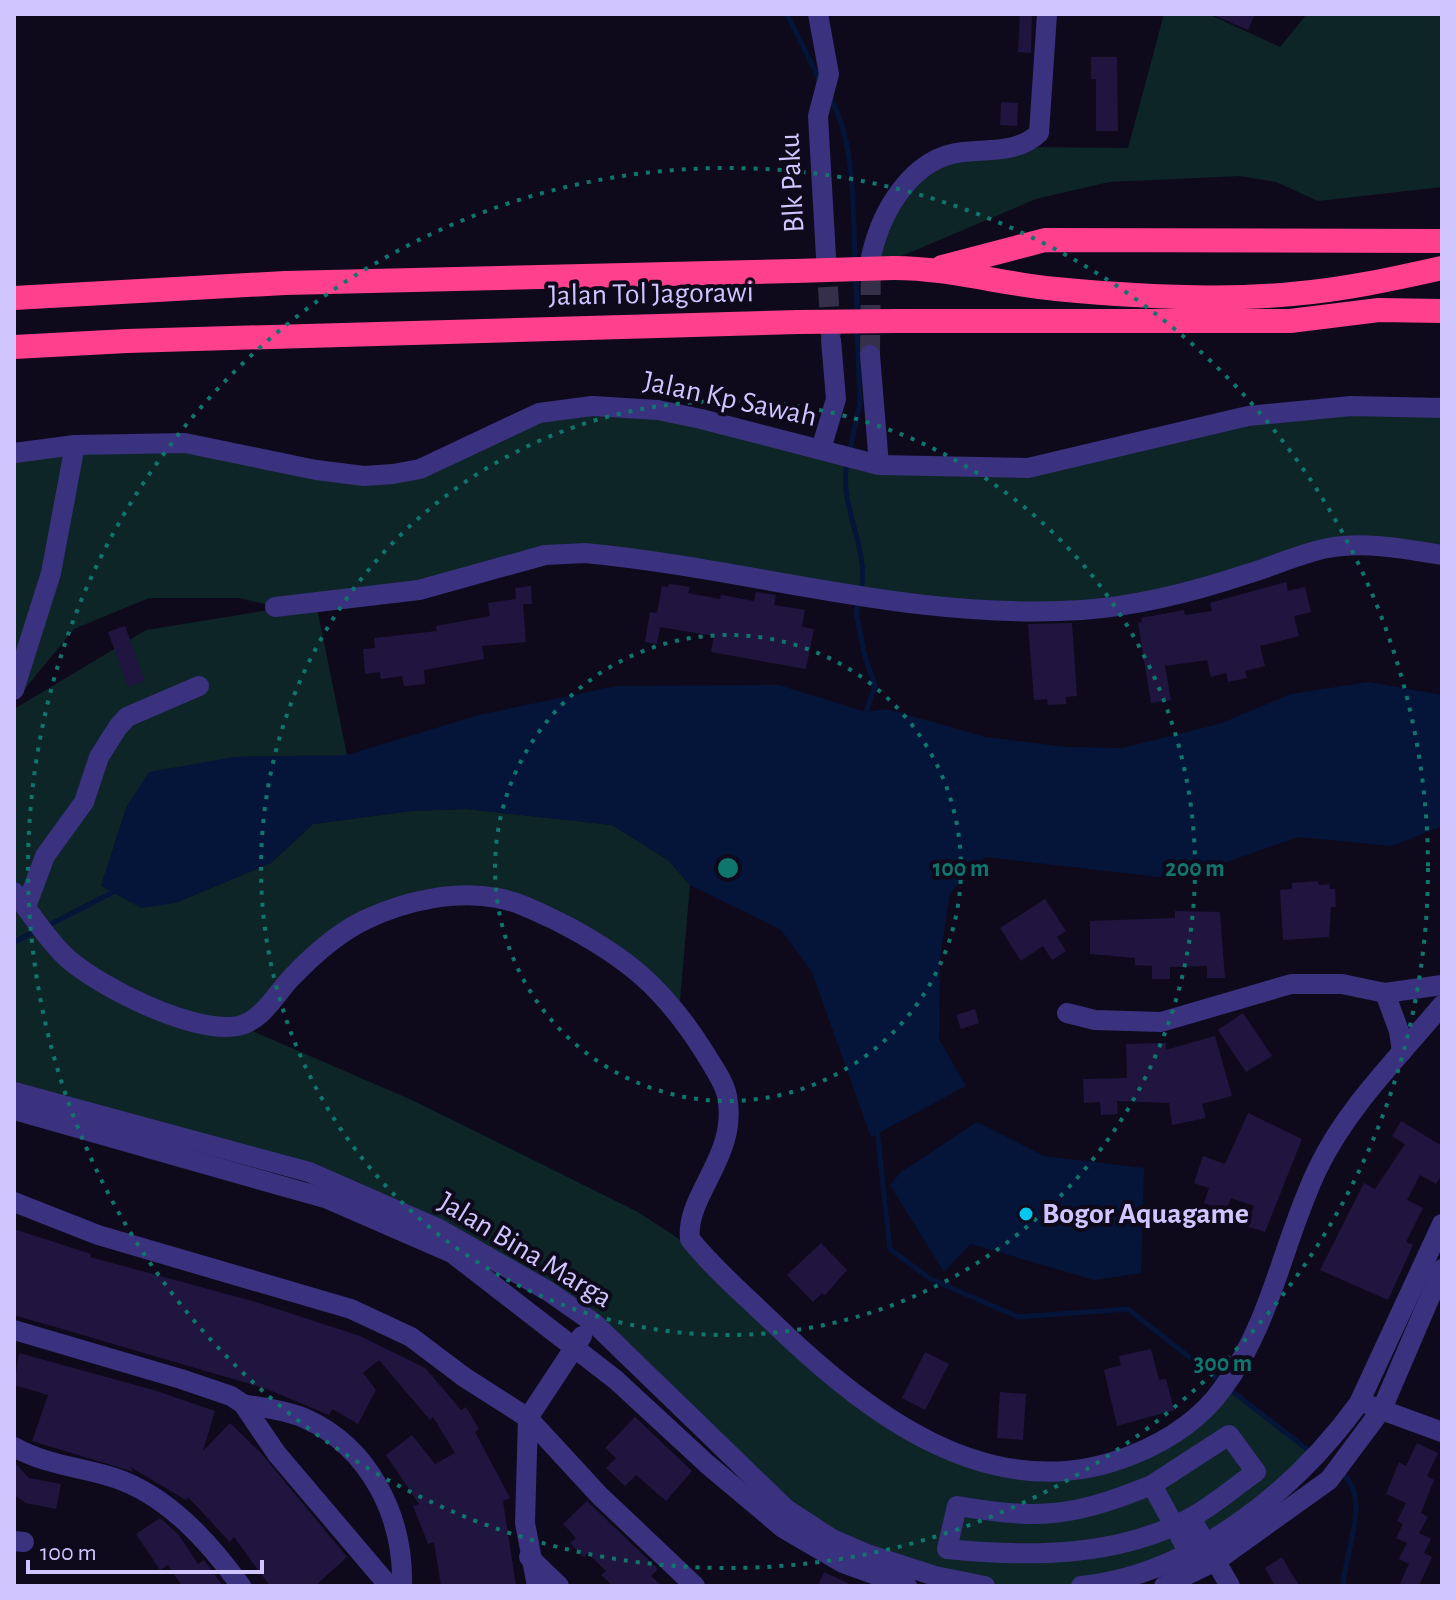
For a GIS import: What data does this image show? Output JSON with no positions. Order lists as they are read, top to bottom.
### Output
{
  "streets": {
    "highway": ["Jalan Tol Jagorawi"],
    "street": ["Blk Paku", "Jalan Kp Sawah", "Jalan Bina Marga"]
  },
  "places": ["Bogor Aquagame"],
  "scale_bar": "100 m",
  "rings": ["100 m", "200 m", "300 m"]
}
